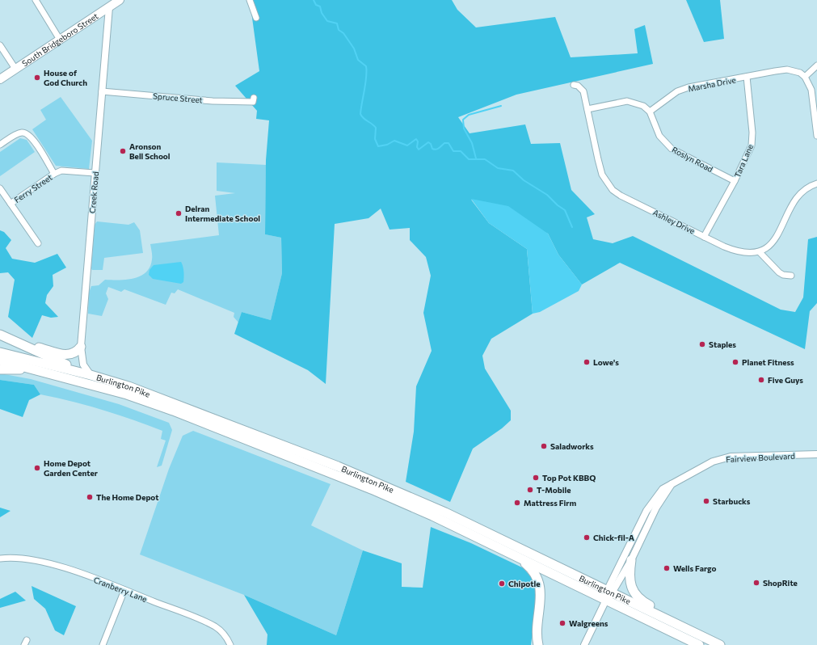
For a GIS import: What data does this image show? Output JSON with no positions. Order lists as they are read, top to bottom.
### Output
{
  "streets": {
    "highway": ["Burlington Pike"],
    "main road": ["South Bridgeboro Street"],
    "street": [
      "Marsha Drive",
      "Spruce Street",
      "Roslyn Road",
      "Tara Lane",
      "Ferry Street",
      "Creek Road",
      "Ashley Drive",
      "Fairview Boulevard",
      "Cranberry Lane"
    ]
  },
  "crossings": [
    ["South Bridgeboro Street", "Creek Road"],
    ["Marsha Drive", "Roslyn Road"],
    ["Marsha Drive", "Tara Lane"],
    ["Spruce Street", "Creek Road"],
    ["Roslyn Road", "Tara Lane"],
    ["Tara Lane", "Ashley Drive"],
    ["Ferry Street", "Creek Road"],
    ["Creek Road", "Burlington Pike"],
    ["Burlington Pike", "Fairview Boulevard"]
  ],
  "places": [
    "House of God Church",
    "Aronson Bell School",
    "Delran Intermediate School",
    "Staples",
    "Lowe's",
    "Planet Fitness",
    "Five Guys",
    "Saladworks",
    "Home Depot Garden Center",
    "Top Pot KBBQ",
    "T-Mobile",
    "The Home Depot",
    "Starbucks",
    "Mattress Firm",
    "Chick-fil-A",
    "Wells Fargo",
    "ShopRite",
    "Chipotle",
    "Walgreens"
  ]
}
